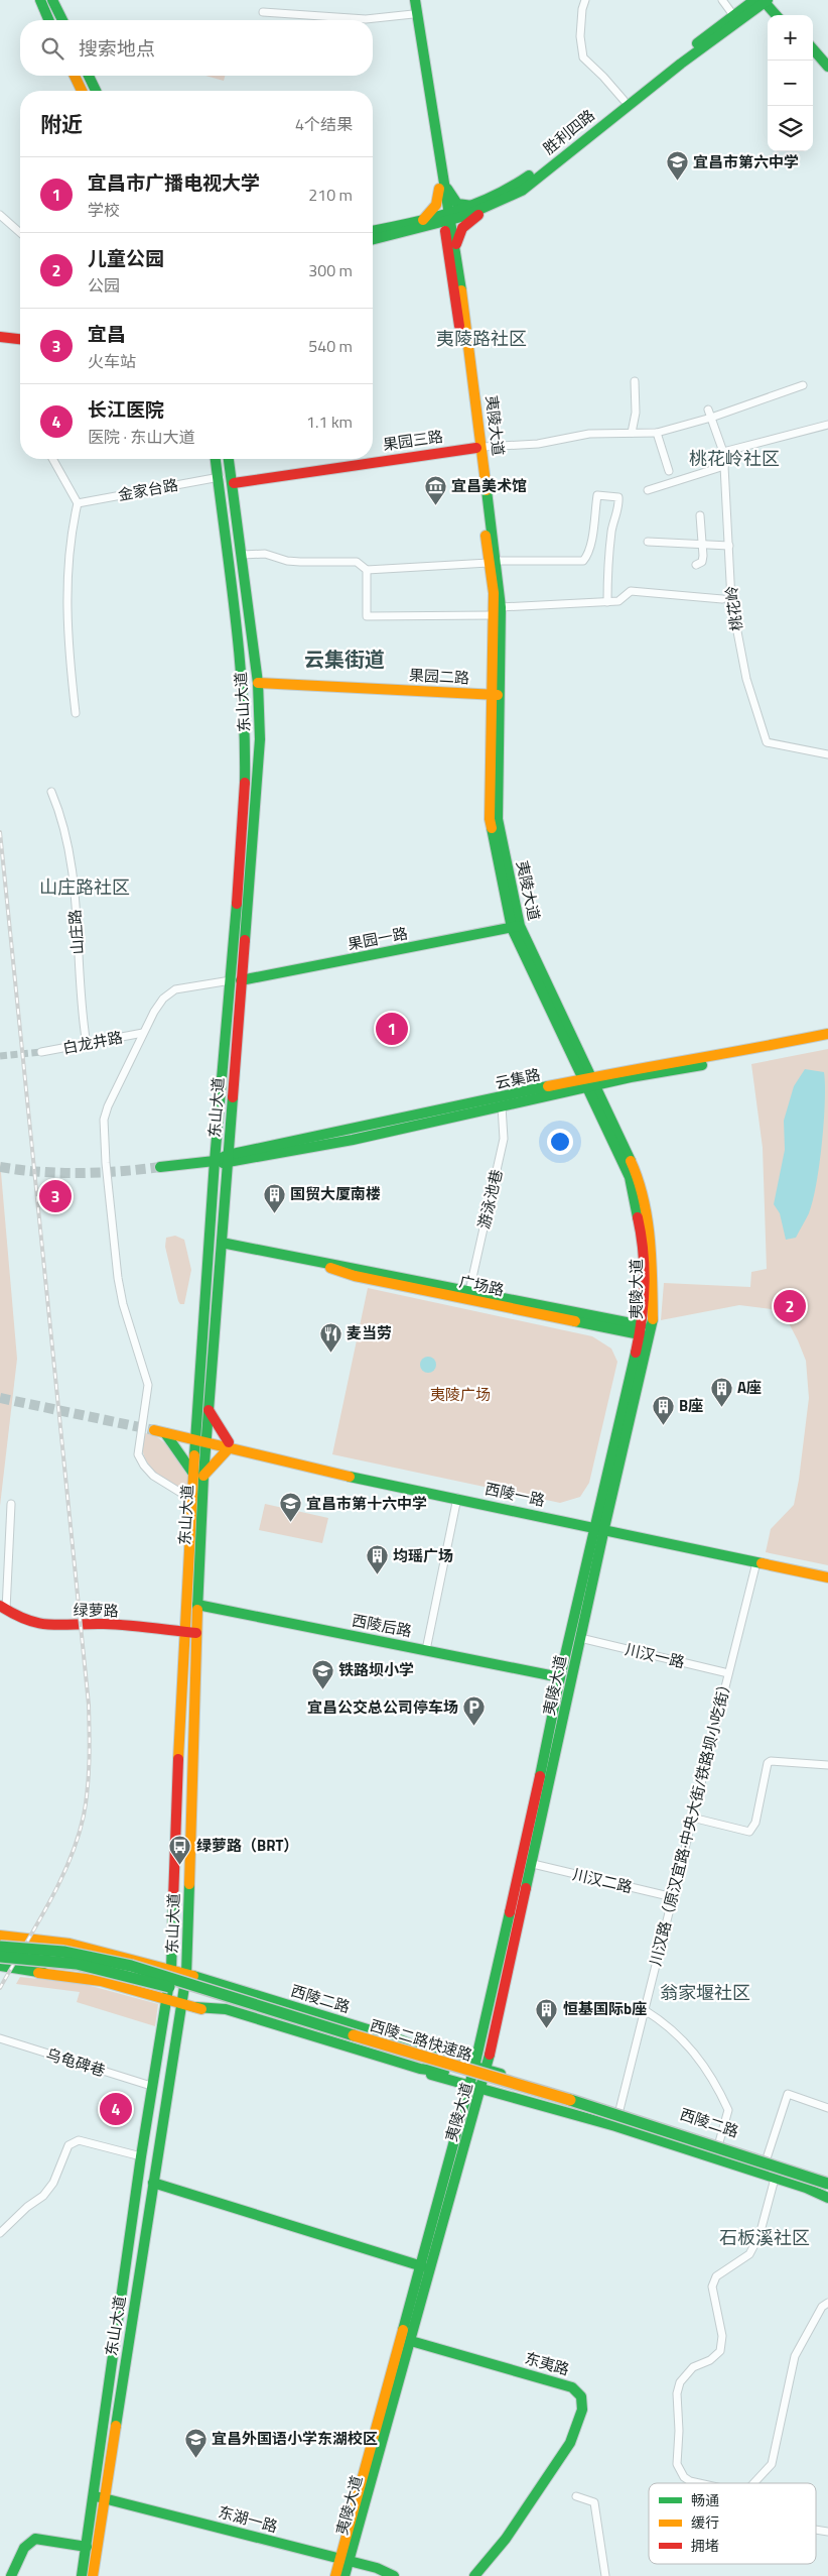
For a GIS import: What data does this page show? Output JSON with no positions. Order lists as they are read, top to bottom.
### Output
{
  "streets": {
    "main road": [
      "胜利四路",
      "夷陵大道",
      "果园三路",
      "果园二路",
      "东山大道",
      "果园一路",
      "云集路",
      "广场路",
      "西陵一路",
      "绿萝路",
      "西陵后路",
      "西陵二路",
      "西陵二路快速路",
      "东夷路"
    ],
    "street": [
      "金家台路",
      "桃花岭",
      "山庄路",
      "白龙井路",
      "游泳池巷",
      "川汉一路",
      "川汉路（原汉宜路·中央大街/铁路坝小吃街）",
      "川汉二路",
      "乌龟碑巷"
    ]
  },
  "crossings": [
    ["胜利四路", "夷陵大道"],
    ["夷陵大道", "果园三路"],
    ["夷陵大道", "果园二路"],
    ["夷陵大道", "果园一路"],
    ["夷陵大道", "云集路"],
    ["夷陵大道", "广场路"],
    ["夷陵大道", "西陵一路"],
    ["夷陵大道", "西陵后路"],
    ["夷陵大道", "川汉一路"],
    ["夷陵大道", "川汉二路"],
    ["夷陵大道", "西陵二路"],
    ["夷陵大道", "东夷路"],
    ["果园三路", "东山大道"],
    ["金家台路", "东山大道"],
    ["果园二路", "东山大道"],
    ["东山大道", "果园一路"],
    ["东山大道", "云集路"],
    ["东山大道", "广场路"],
    ["东山大道", "西陵一路"],
    ["东山大道", "绿萝路"],
    ["东山大道", "西陵后路"],
    ["东山大道", "西陵二路"],
    ["东山大道", "西陵二路快速路"],
    ["东山大道", "乌龟碑巷"],
    ["山庄路", "白龙井路"],
    ["云集路", "游泳池巷"],
    ["游泳池巷", "广场路"],
    ["西陵一路", "川汉路（原汉宜路·中央大街/铁路坝小吃街）"],
    ["川汉一路", "川汉路（原汉宜路·中央大街/铁路坝小吃街）"],
    ["川汉路（原汉宜路·中央大街/铁路坝小吃街）", "川汉二路"],
    ["川汉路（原汉宜路·中央大街/铁路坝小吃街）", "西陵二路"],
    ["西陵二路", "西陵二路快速路"]
  ],
  "districts": [
    "夷陵路社区",
    "桃花岭社区",
    "云集街道",
    "山庄路社区",
    "翁家堰社区",
    "石板溪社区"
  ],
  "parks": ["夷陵广场"],
  "places": {
    "school or university": [
      "宜昌市第六中学",
      "宜昌市第十六中学",
      "铁路坝小学",
      "宜昌外国语小学东湖校区"
    ],
    "museum": ["宜昌美术馆"],
    "building": [
      "国贸大厦南楼",
      "A座",
      "B座",
      "均瑶广场",
      "恒基国际b座"
    ],
    "restaurant": ["麦当劳"],
    "parking": ["宜昌公交总公司停车场"],
    "bus stop": ["绿萝路（BRT）"]
  },
  "legend": ["畅通", "缓行", "拥堵"],
  "page": {
    "map_buttons": ["+", "−"],
    "search": "搜索地点",
    "heading": ["附近", "4个结果"],
    "list": [
      {
        "mark": "1",
        "name": "宜昌市广播电视大学",
        "note": "学校",
        "value": "210 m"
      },
      {
        "mark": "2",
        "name": "儿童公园",
        "note": "公园",
        "value": "300 m"
      },
      {
        "mark": "3",
        "name": "宜昌",
        "note": "火车站",
        "value": "540 m"
      },
      {
        "mark": "4",
        "name": "长江医院",
        "note": "医院 · 东山大道",
        "value": "1.1 km"
      }
    ],
    "pins": [
      "1",
      "3",
      "2",
      "4"
    ]
  }
}
